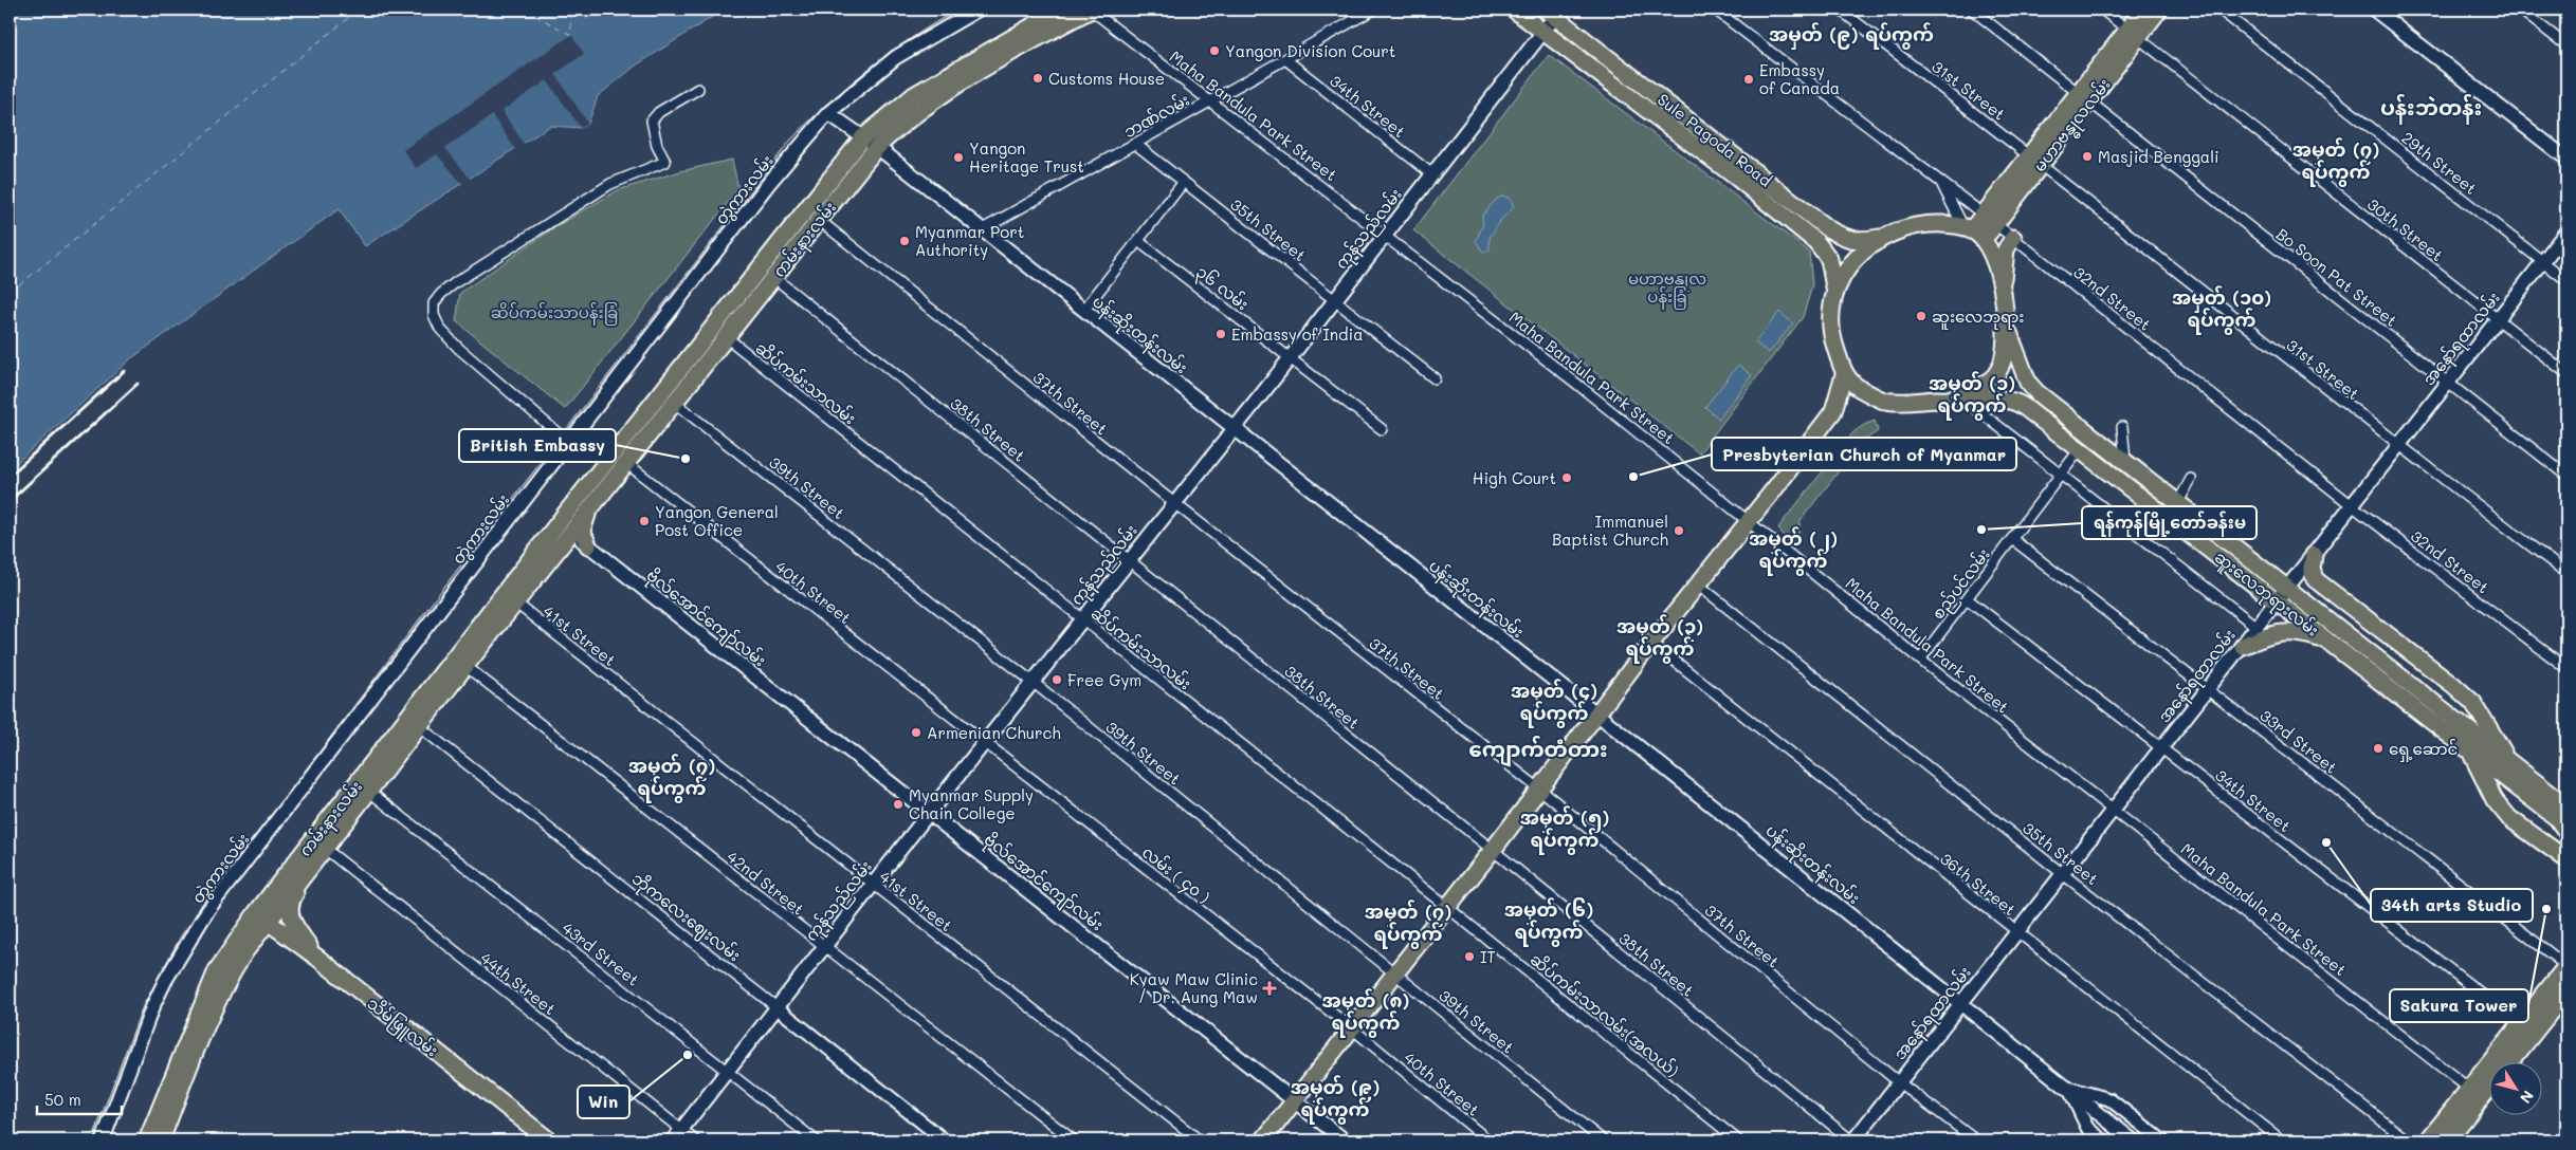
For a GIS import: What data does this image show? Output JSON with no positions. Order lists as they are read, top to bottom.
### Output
{
  "streets": {
    "main road": [
      "မဟာဗန္ဓုလလမ်း",
      "Sule Pagoda Road",
      "တွဲကားလမ်း",
      "ကုန်သည်လမ်း",
      "ကမ်းနားလမ်း",
      "ပန်းဆိုးတန်းလမ်း",
      "အနော်ရထာလမ်း",
      "ဆူးလေဘုရားလမ်း",
      "ဗိုလ်အောင်ကျော်လမ်း",
      "သိမ်ဖြူလမ်း"
    ],
    "street": [
      "31st Street",
      "34th Street",
      "ဘဏ်လမ်း",
      "Maha Bandula Park Street",
      "29th Street",
      "35th Street",
      "30th Street",
      "Bo Soon Pat Street",
      "၃၆ လမ်း",
      "32nd Street",
      "ဆိပ်ကမ်းသာလမ်း",
      "37th Street",
      "38th Street",
      "39th Street",
      "စည်ပင်လမ်း",
      "40th Street",
      "41st Street",
      "33rd Street",
      "လမ်း ( ၄၀ )",
      "42nd Street",
      "36th Street",
      "ဘိုကလေးဈေးလမ်း",
      "43rd Street",
      "44th Street",
      "ဆိပ်ကမ်းသာလမ်း(အလယ်)"
    ]
  },
  "crossings": [
    ["31st Street", "မဟာဗန္ဓုလလမ်း"],
    ["31st Street", "အနော်ရထာလမ်း"],
    ["34th Street", "ဘဏ်လမ်း"],
    ["34th Street", "ကုန်သည်လမ်း"],
    ["34th Street", "အနော်ရထာလမ်း"],
    ["34th Street", "စည်ပင်လမ်း"],
    ["ဘဏ်လမ်း", "Maha Bandula Park Street"],
    ["ဘဏ်လမ်း", "35th Street"],
    ["ဘဏ်လမ်း", "ပန်းဆိုးတန်းလမ်း"],
    ["Maha Bandula Park Street", "ကုန်သည်လမ်း"],
    ["Maha Bandula Park Street", "ကမ်းနားလမ်း"],
    ["Maha Bandula Park Street", "အနော်ရထာလမ်း"],
    ["Maha Bandula Park Street", "စည်ပင်လမ်း"],
    ["မဟာဗန္ဓုလလမ်း", "Sule Pagoda Road"],
    ["မဟာဗန္ဓုလလမ်း", "30th Street"],
    ["မဟာဗန္ဓုလလမ်း", "Bo Soon Pat Street"],
    ["မဟာဗန္ဓုလလမ်း", "32nd Street"],
    ["မဟာဗန္ဓုလလမ်း", "ဆူးလေဘုရားလမ်း"],
    ["Sule Pagoda Road", "ကုန်သည်လမ်း"],
    ["Sule Pagoda Road", "ဆူးလေဘုရားလမ်း"],
    ["29th Street", "အနော်ရထာလမ်း"],
    ["တွဲကားလမ်း", "ပန်းဆိုးတန်းလမ်း"],
    ["ကုန်သည်လမ်း", "35th Street"],
    ["ကုန်သည်လမ်း", "၃၆ လမ်း"],
    ["ကုန်သည်လမ်း", "ပန်းဆိုးတန်းလမ်း"],
    ["ကုန်သည်လမ်း", "ဆိပ်ကမ်းသာလမ်း"],
    ["ကုန်သည်လမ်း", "37th Street"],
    ["ကုန်သည်လမ်း", "38th Street"],
    ["ကုန်သည်လမ်း", "39th Street"],
    ["ကုန်သည်လမ်း", "40th Street"],
    ["ကုန်သည်လမ်း", "ဗိုလ်အောင်ကျော်လမ်း"],
    ["ကုန်သည်လမ်း", "41st Street"],
    ["ကုန်သည်လမ်း", "လမ်း ( ၄၀ )"],
    ["ကုန်သည်လမ်း", "42nd Street"],
    ["ကုန်သည်လမ်း", "ဘိုကလေးဈေးလမ်း"],
    ["ကုန်သည်လမ်း", "43rd Street"],
    ["ကုန်သည်လမ်း", "44th Street"],
    ["35th Street", "အနော်ရထာလမ်း"],
    ["30th Street", "အနော်ရထာလမ်း"],
    ["ကမ်းနားလမ်း", "ပန်းဆိုးတန်းလမ်း"],
    ["ကမ်းနားလမ်း", "ဆိပ်ကမ်းသာလမ်း"],
    ["ကမ်းနားလမ်း", "37th Street"],
    ["ကမ်းနားလမ်း", "38th Street"],
    ["ကမ်းနားလမ်း", "39th Street"],
    ["ကမ်းနားလမ်း", "40th Street"],
    ["ကမ်းနားလမ်း", "ဗိုလ်အောင်ကျော်လမ်း"],
    ["ကမ်းနားလမ်း", "41st Street"],
    ["ကမ်းနားလမ်း", "42nd Street"],
    ["ကမ်းနားလမ်း", "ဘိုကလေးဈေးလမ်း"],
    ["ကမ်းနားလမ်း", "43rd Street"],
    ["ကမ်းနားလမ်း", "44th Street"],
    ["ကမ်းနားလမ်း", "သိမ်ဖြူလမ်း"],
    ["Bo Soon Pat Street", "အနော်ရထာလမ်း"],
    ["32nd Street", "အနော်ရထာလမ်း"],
    ["ပန်းဆိုးတန်းလမ်း", "အနော်ရထာလမ်း"],
    ["အနော်ရထာလမ်း", "37th Street"],
    ["အနော်ရထာလမ်း", "38th Street"],
    ["အနော်ရထာလမ်း", "ဆူးလေဘုရားလမ်း"],
    ["အနော်ရထာလမ်း", "33rd Street"],
    ["အနော်ရထာလမ်း", "36th Street"],
    ["ဆိပ်ကမ်းသာလမ်း", "ဆိပ်ကမ်းသာလမ်း(အလယ်)"],
    ["စည်ပင်လမ်း", "ဆူးလေဘုရားလမ်း"],
    ["စည်ပင်လမ်း", "33rd Street"],
    ["40th Street", "လမ်း ( ၄၀ )"]
  ],
  "districts": [
    "အမှတ် (၉) ရပ်ကွက်",
    "ပန်းဘဲတန်း",
    "အမှတ် (၇) ရပ်ကွက်",
    "အမှတ် (၁၀) ရပ်ကွက်",
    "အမှတ် (၁) ရပ်ကွက်",
    "အမှတ် (၂) ရပ်ကွက်",
    "အမှတ် (၃) ရပ်ကွက်",
    "အမှတ် (၄) ရပ်ကွက်",
    "ကျောက်တံတား",
    "အမှတ် (၇) ရပ်ကွက်",
    "အမှတ် (၅) ရပ်ကွက်",
    "အမှတ် (၆) ရပ်ကွက်",
    "အမှတ် (၇) ရပ်ကွက်",
    "အမှတ် (၈) ရပ်ကွက်",
    "အမှတ် (၉) ရပ်ကွက်"
  ],
  "parks": ["မဟာဗန္ဓုလ ပန်းခြံ", "ဆိပ်ကမ်းသာပန်းခြံ"],
  "places": {
    "other": [
      "Yangon Division Court",
      "Customs House",
      "Embassy of Canada",
      "Masjid Benggali",
      "Yangon Heritage Trust",
      "Myanmar Port Authority",
      "ဆူးလေဘုရား",
      "Embassy of India",
      "British Embassy",
      "Presbyterian Church of Myanmar",
      "High Court",
      "Yangon General Post Office",
      "ရန်ကုန်မြို့တော်ခန်းမ",
      "Immanuel Baptist Church",
      "Free Gym",
      "Armenian Church",
      "ရှေ့ဆောင်",
      "Myanmar Supply Chain College",
      "34th arts Studio",
      "Sakura Tower",
      "IT",
      "Win"
    ],
    "health": ["Kyaw Maw Clinic / Dr. Aung Maw"]
  },
  "scale_bar": "50 m",
  "north": "bottom right"
}
